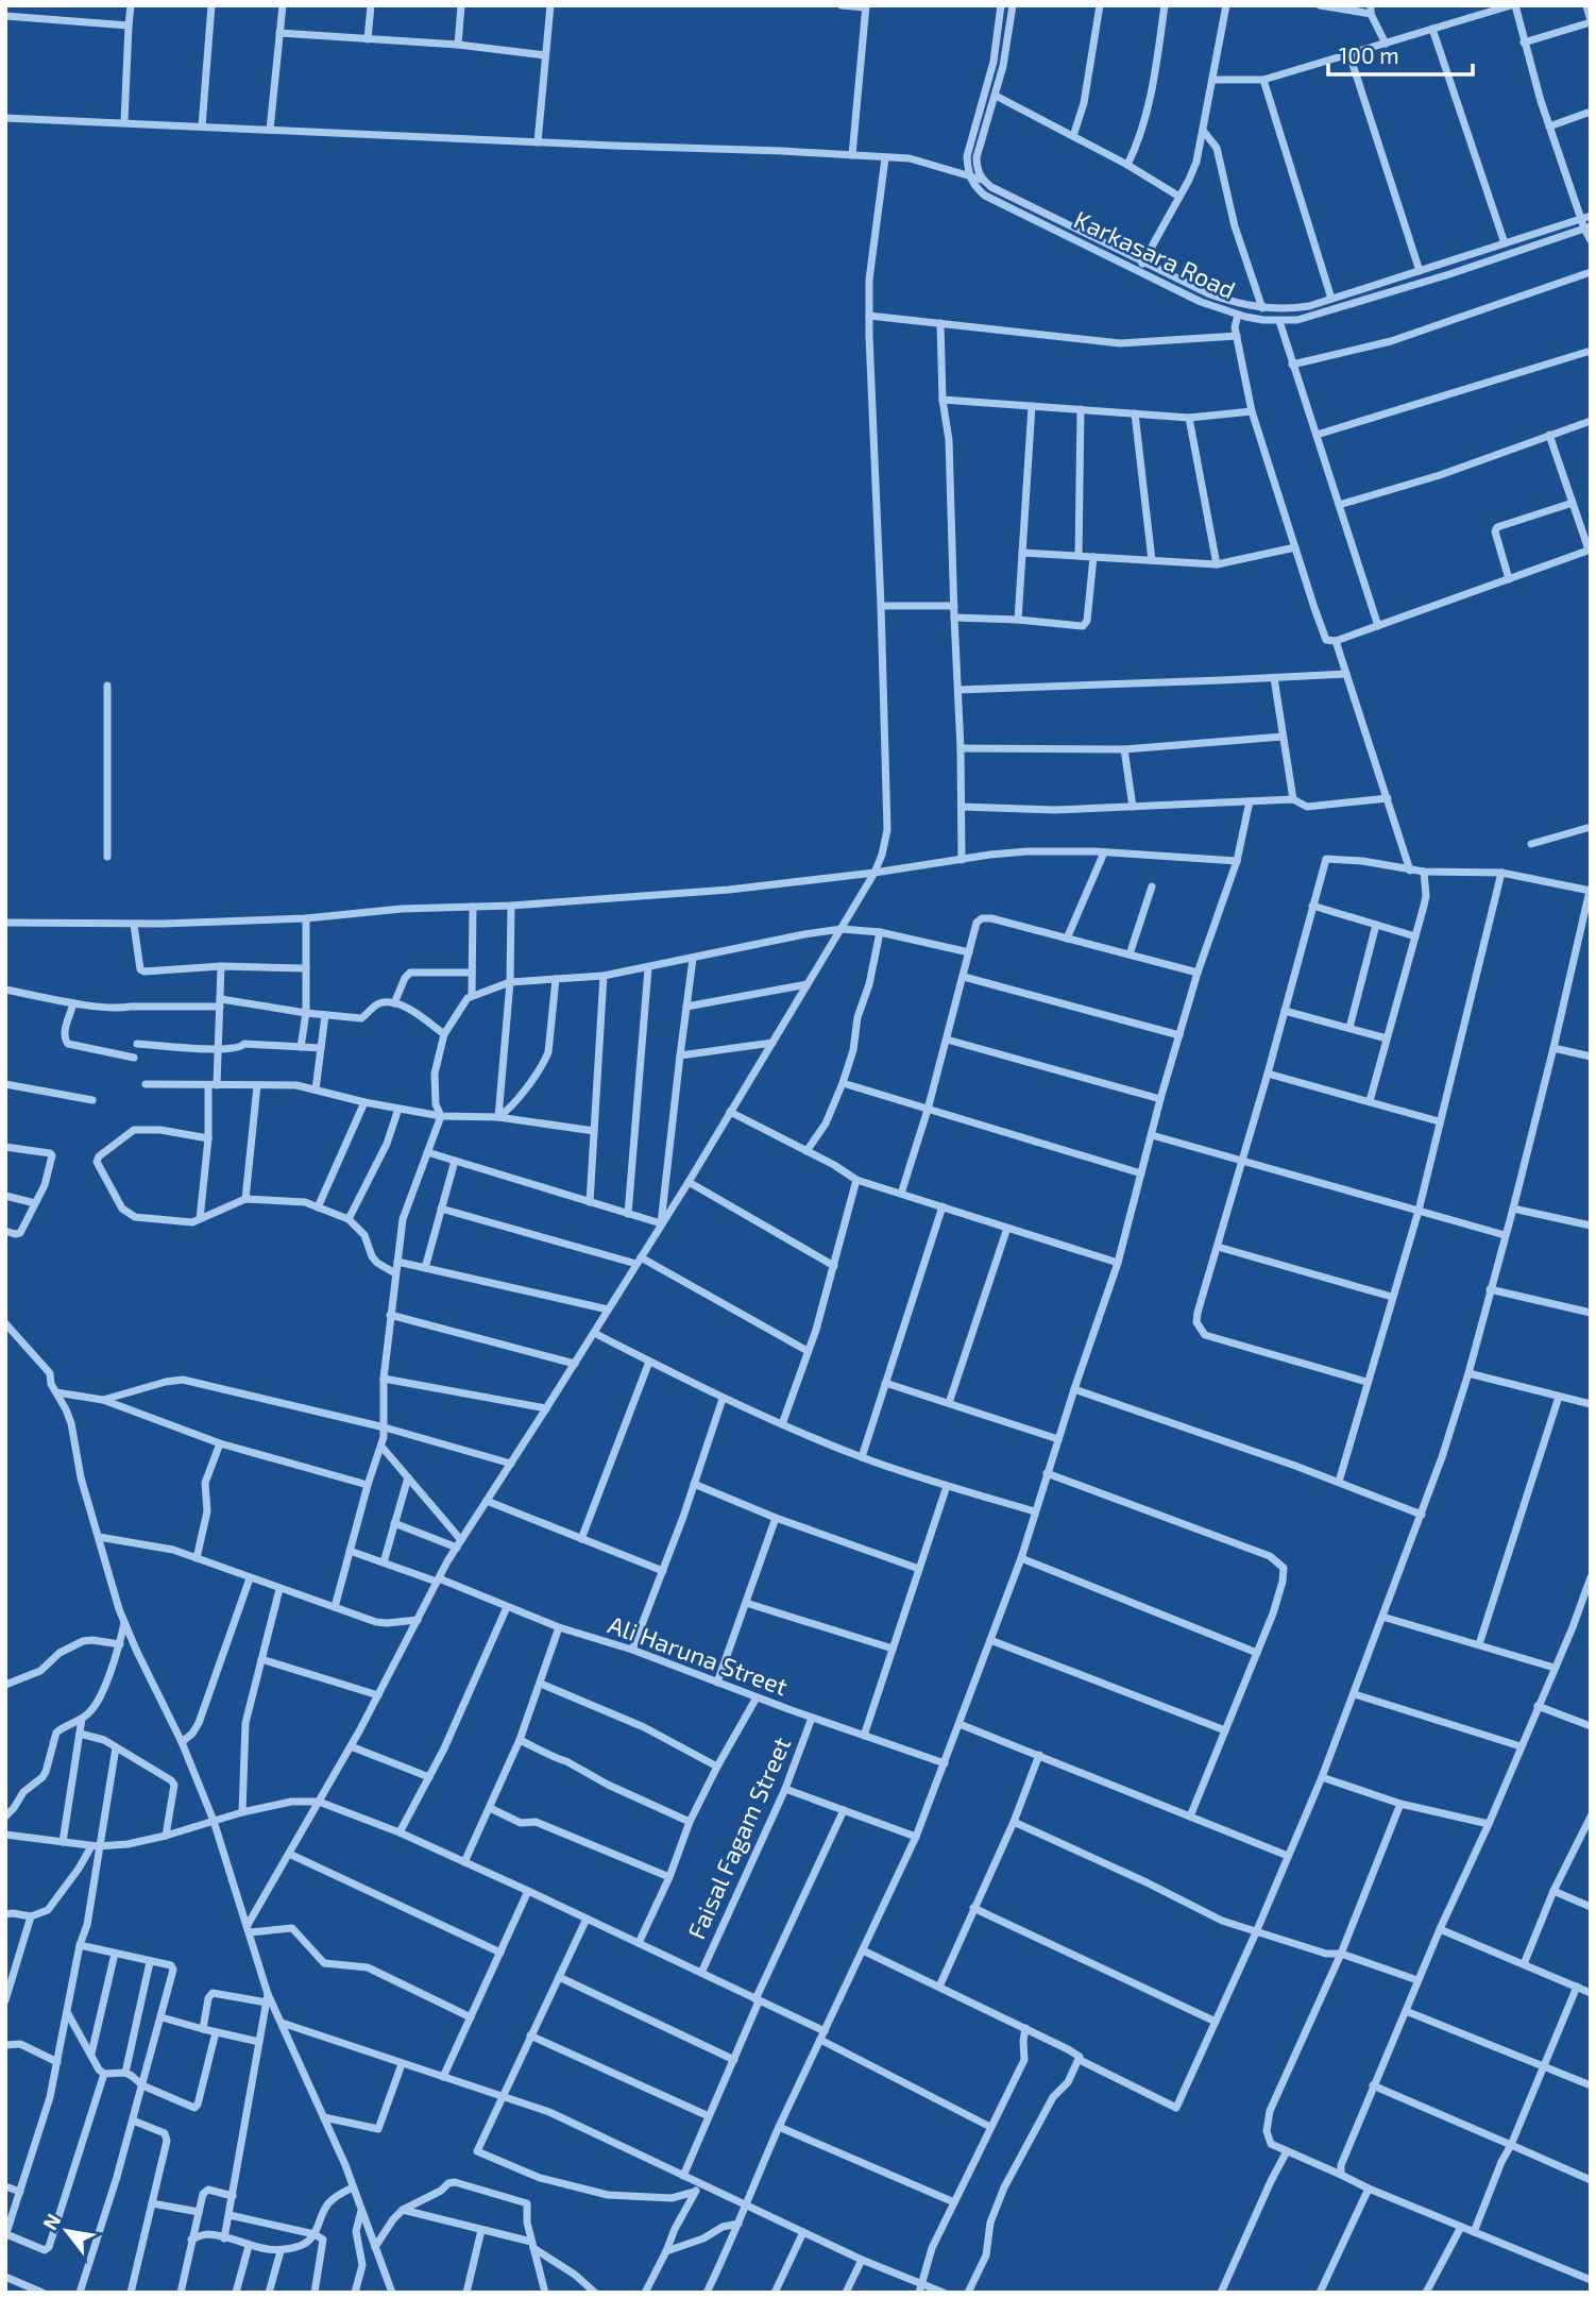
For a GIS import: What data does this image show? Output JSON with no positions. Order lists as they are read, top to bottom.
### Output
{
  "streets": {
    "street": ["Karkasara Road", "Ali Haruna Street", "Faisal Fagam Street"]
  },
  "crossings": [
    ["Ali Haruna Street", "Faisal Fagam Street"]
  ],
  "scale_bar": "100 m",
  "north": "top left"
}
